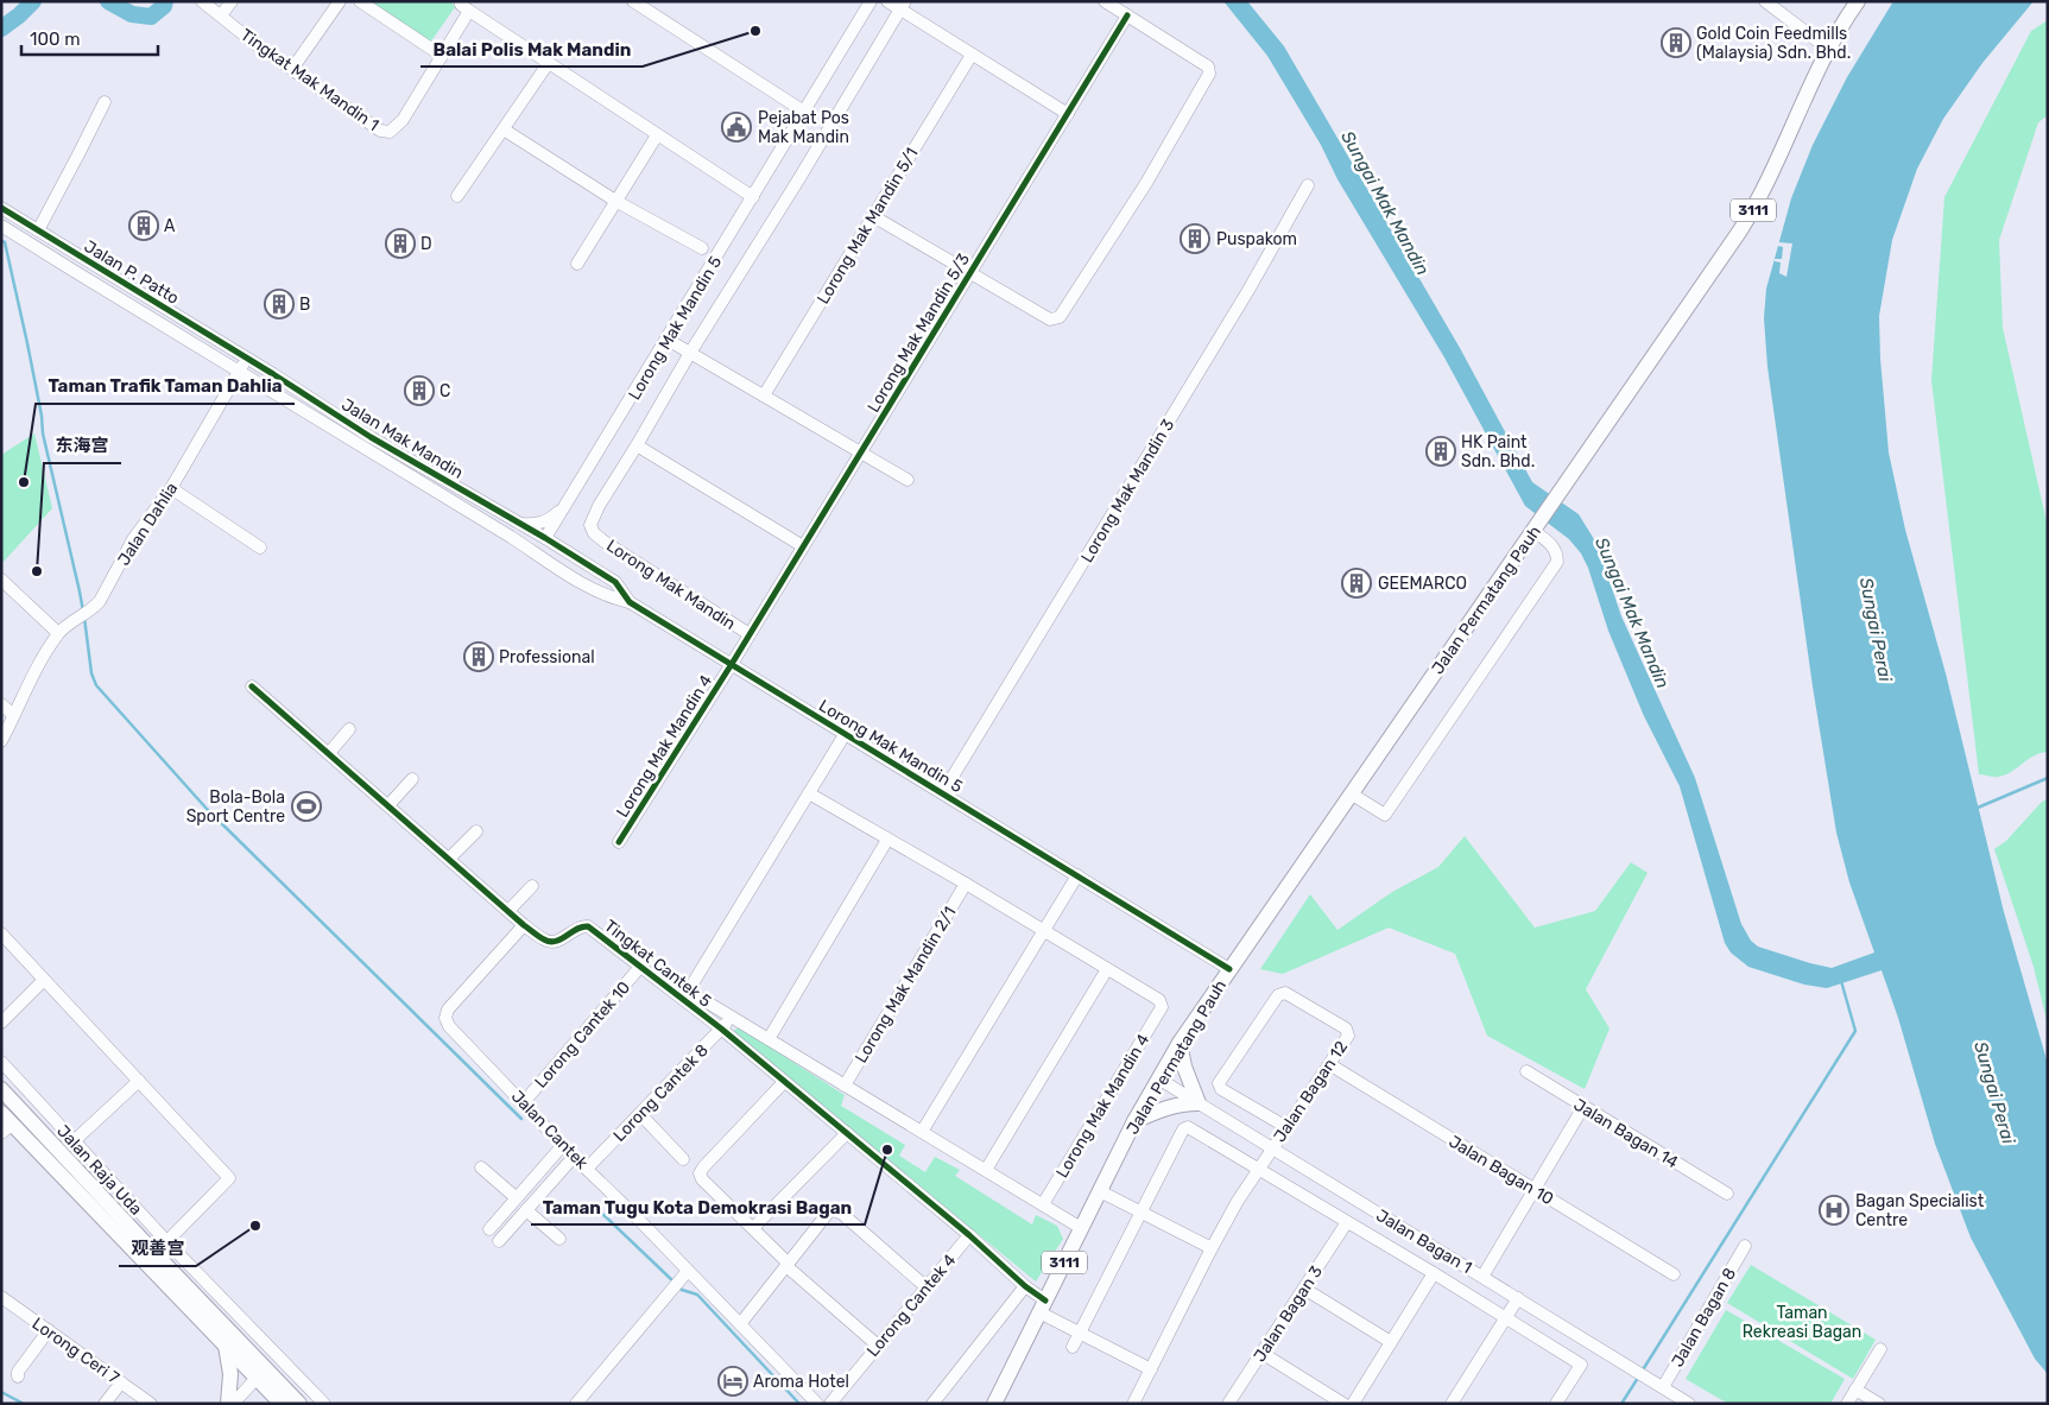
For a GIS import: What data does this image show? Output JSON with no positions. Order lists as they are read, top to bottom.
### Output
{
  "streets": {
    "main road": ["3111", "Jalan Permatang Pauh", "Jalan Raja Uda"],
    "street": [
      "Tingkat Mak Mandin 1",
      "Lorong Mak Mandin 5/1",
      "Jalan P. Patto",
      "Lorong Mak Mandin 5",
      "Lorong Mak Mandin 5/3",
      "Jalan Mak Mandin",
      "Lorong Mak Mandin 3",
      "Jalan Dahlia",
      "Lorong Mak Mandin",
      "Lorong Mak Mandin 4",
      "Tingkat Cantek 5",
      "Lorong Mak Mandin 2/1",
      "Lorong Cantek 10",
      "Jalan Bagan 12",
      "Lorong Cantek 8",
      "Jalan Cantek",
      "Jalan Bagan 14",
      "Jalan Bagan 10",
      "Jalan Bagan 1",
      "Lorong Cantek 4",
      "Jalan Bagan 3",
      "Jalan Bagan 8",
      "Lorong Ceri 7"
    ]
  },
  "crossings": [
    ["Jalan P. Patto", "Jalan Mak Mandin"],
    ["Jalan P. Patto", "Jalan Dahlia"],
    ["Lorong Mak Mandin 5", "Lorong Mak Mandin 5/3"],
    ["Lorong Mak Mandin 5", "Jalan Mak Mandin"],
    ["Lorong Mak Mandin 5", "Lorong Mak Mandin 3"],
    ["Lorong Mak Mandin 5", "Jalan Permatang Pauh"],
    ["Lorong Mak Mandin 5", "Lorong Mak Mandin 4"],
    ["Lorong Mak Mandin 5/3", "Lorong Mak Mandin"],
    ["Lorong Mak Mandin 5/3", "Lorong Mak Mandin 4"],
    ["Jalan Mak Mandin", "Jalan Dahlia"],
    ["Jalan Permatang Pauh", "Tingkat Cantek 5"],
    ["Jalan Permatang Pauh", "Jalan Bagan 1"],
    ["Tingkat Cantek 5", "Lorong Cantek 10"],
    ["Tingkat Cantek 5", "Lorong Cantek 8"],
    ["Tingkat Cantek 5", "Jalan Cantek"],
    ["Tingkat Cantek 5", "Lorong Cantek 4"],
    ["Lorong Cantek 10", "Jalan Cantek"],
    ["Jalan Bagan 12", "Jalan Bagan 10"],
    ["Jalan Bagan 12", "Jalan Bagan 1"],
    ["Lorong Cantek 8", "Jalan Cantek"],
    ["Jalan Bagan 1", "Jalan Bagan 3"],
    ["Jalan Bagan 1", "Jalan Bagan 8"]
  ],
  "water": ["Sungai Mak Mandin", "Sungai Perai"],
  "parks": ["Taman Rekreasi Bagan"],
  "places": {
    "other": [
      "Balai Polis Mak Mandin",
      "Taman Trafik Taman Dahlia",
      "东海宫",
      "Taman Tugu Kota Demokrasi Bagan",
      "观善宫"
    ],
    "building": [
      "Gold Coin Feedmills (Malaysia) Sdn. Bhd.",
      "A",
      "Puspakom",
      "D",
      "B",
      "C",
      "HK Paint Sdn. Bhd.",
      "GEEMARCO",
      "Professional"
    ],
    "public building": ["Pejabat Pos Mak Mandin"],
    "sports": ["Bola-Bola Sport Centre"],
    "hospital": ["Bagan Specialist Centre"],
    "hotel": ["Aroma Hotel"]
  },
  "scale_bar": "100 m"
}
